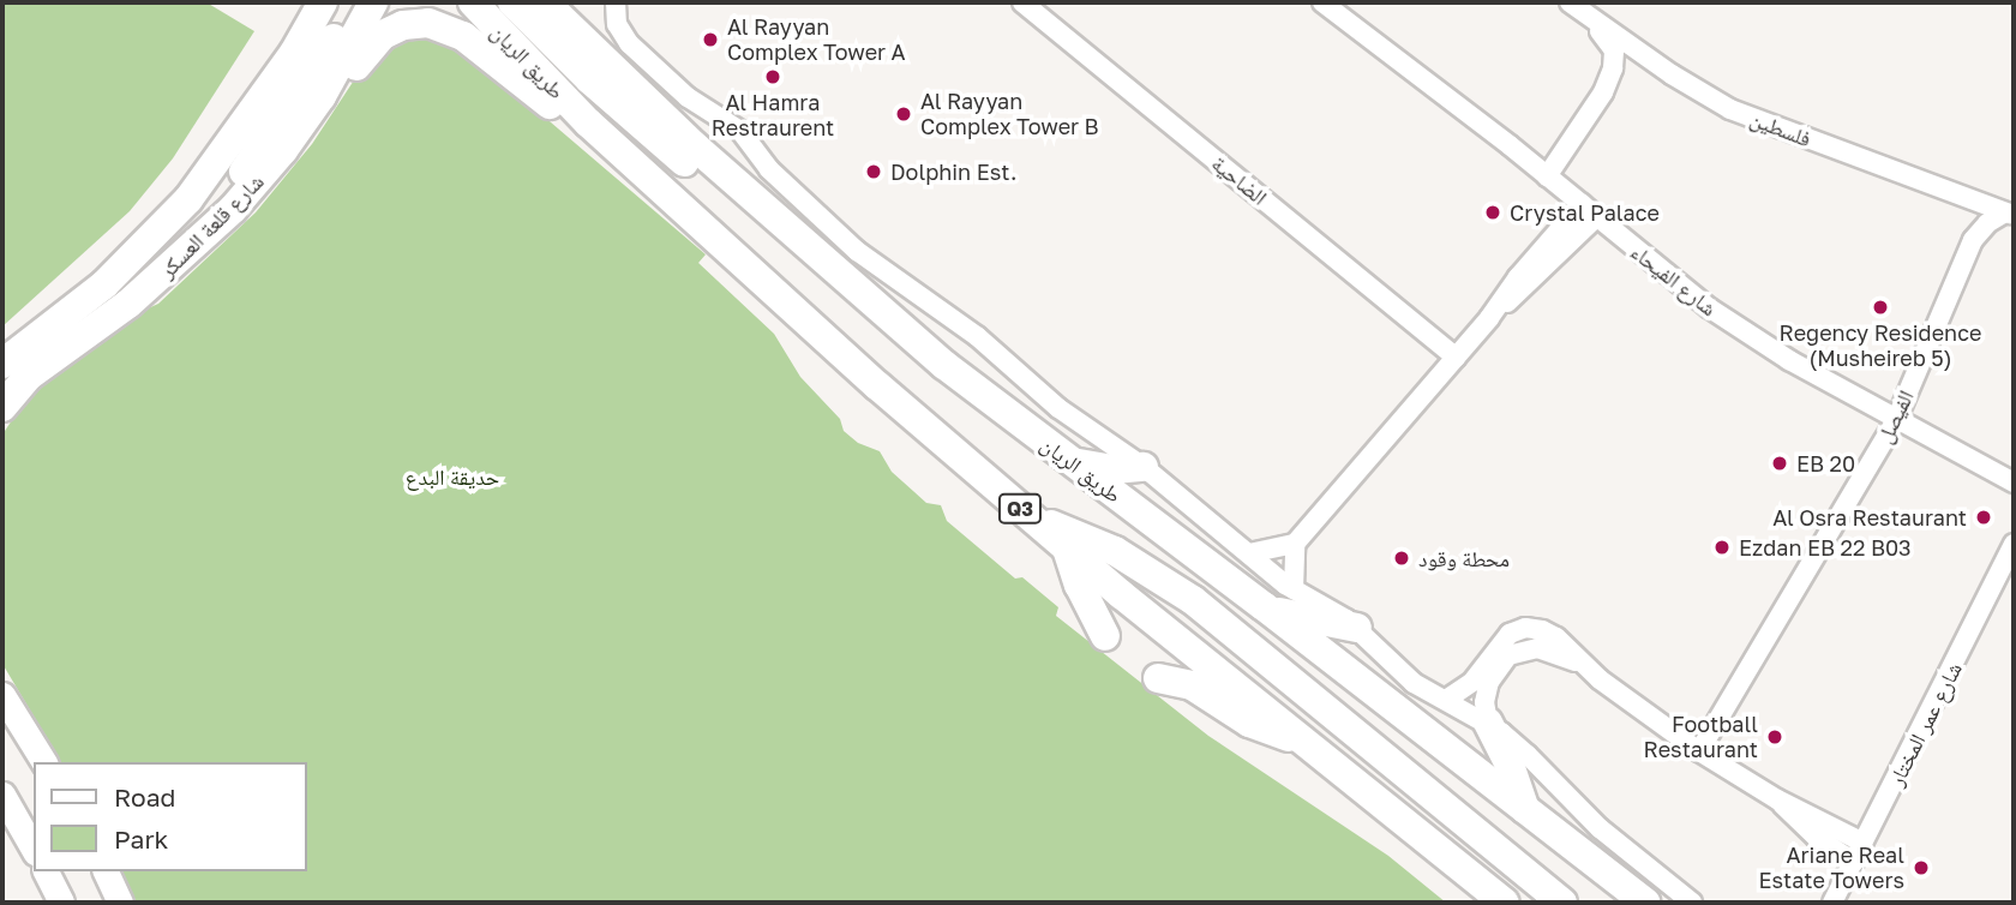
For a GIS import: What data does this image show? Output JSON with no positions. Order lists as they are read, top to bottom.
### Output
{
  "streets": {
    "main road": ["طريق الريان", "شارع قلعة العسكر", "Q3"],
    "street": [
      "فلسطين",
      "الضاحية",
      "شارع الفيحاء",
      "الفيصل",
      "شارع عمر المختار"
    ]
  },
  "crossings": [
    ["فلسطين", "الفيصل"],
    ["شارع الفيحاء", "الفيصل"]
  ],
  "parks": ["حديقة البدع"],
  "places": [
    "Al Rayyan Complex Tower A",
    "Al Hamra Restraurent",
    "Al Rayyan Complex Tower B",
    "Dolphin Est.",
    "Crystal Palace",
    "Regency Residence (Musheireb 5)",
    "EB 20",
    "Al Osra Restaurant",
    "Ezdan EB 22 B03",
    "محطة وقود",
    "Football Restaurant",
    "Ariane Real Estate Towers"
  ],
  "legend": ["Road", "Park"]
}
